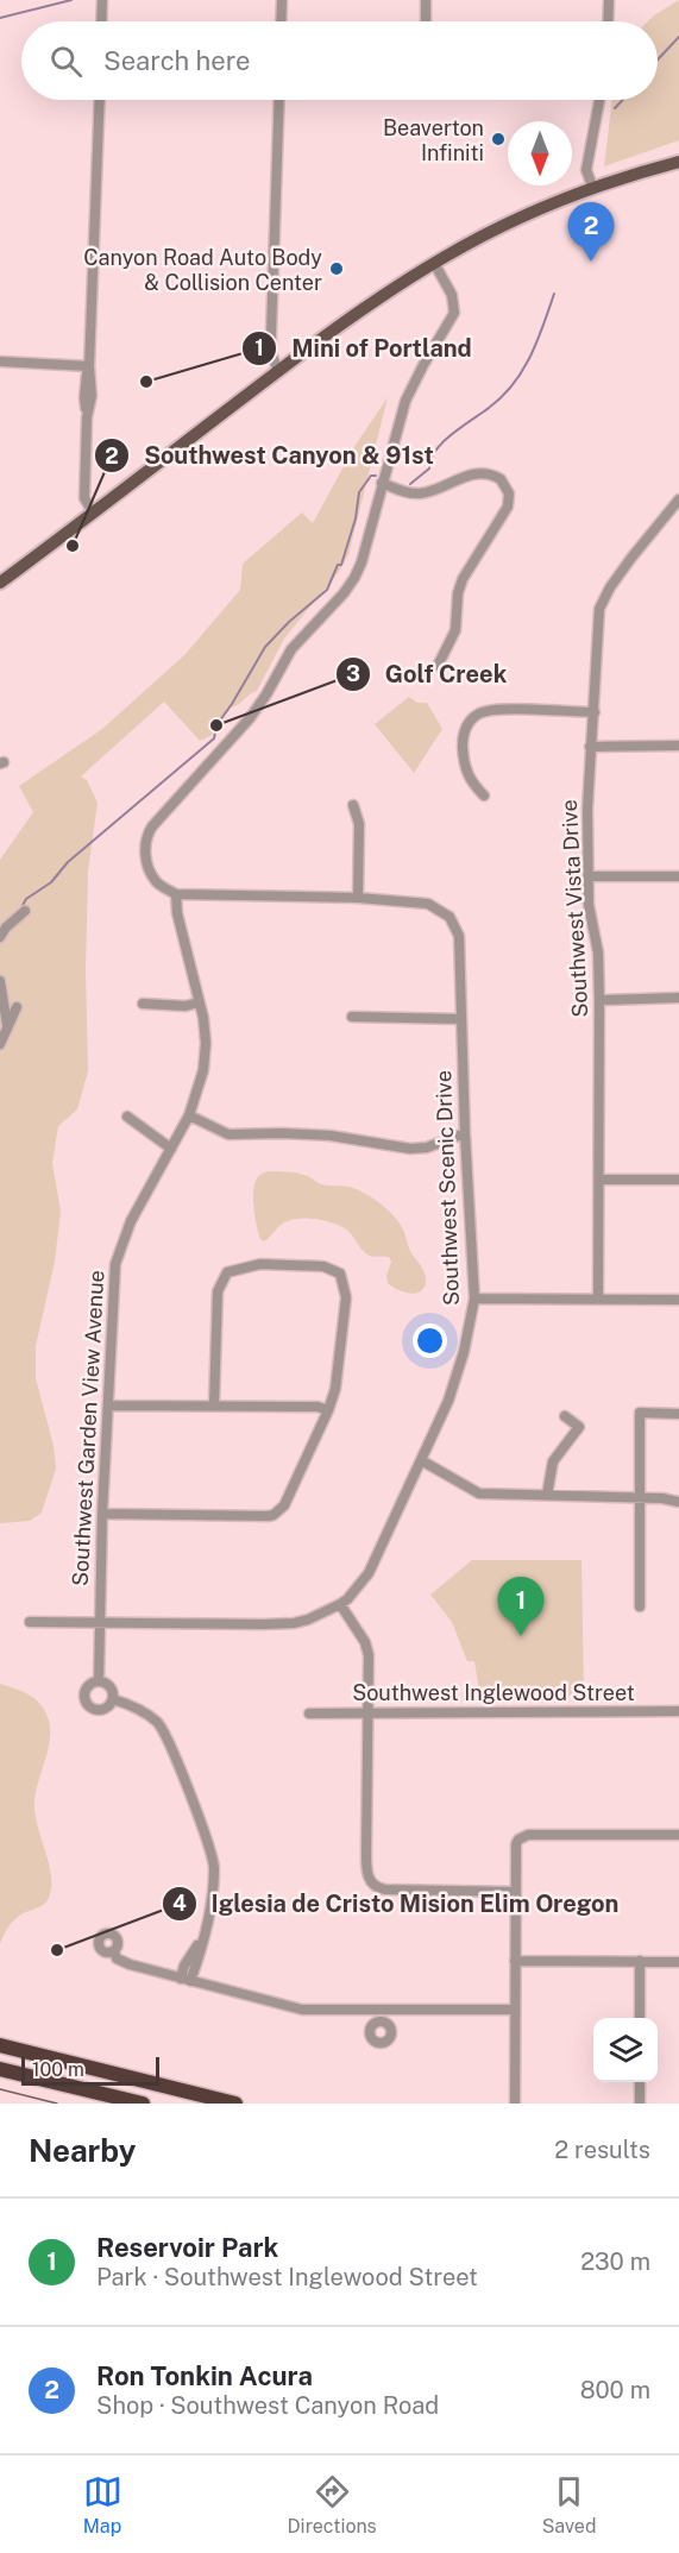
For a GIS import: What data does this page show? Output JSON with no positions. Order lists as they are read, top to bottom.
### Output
{
  "streets": {
    "street": [
      "Southwest Vista Drive",
      "Southwest Scenic Drive",
      "Southwest Garden View Avenue",
      "Southwest Inglewood Street"
    ]
  },
  "crossings": [
    ["Southwest Scenic Drive", "Southwest Garden View Avenue"]
  ],
  "places": [
    "Beaverton Infiniti",
    "Canyon Road Auto Body & Collision Center",
    "Mini of Portland",
    "Southwest Canyon & 91st",
    "Golf Creek",
    "Iglesia de Cristo Mision Elim Oregon"
  ],
  "scale_bar": "100 m",
  "north": "bottom",
  "page": {
    "search": "Search here",
    "pins": ["2", "1"],
    "scale": "100 m",
    "heading": ["Nearby", "2 results"],
    "list": [
      {
        "mark": "1",
        "name": "Reservoir Park",
        "note": "Park · Southwest Inglewood Street",
        "value": "230 m"
      },
      {
        "mark": "2",
        "name": "Ron Tonkin Acura",
        "note": "Shop · Southwest Canyon Road",
        "value": "800 m"
      }
    ],
    "nav": ["Map", "Directions", "Saved"]
  }
}
